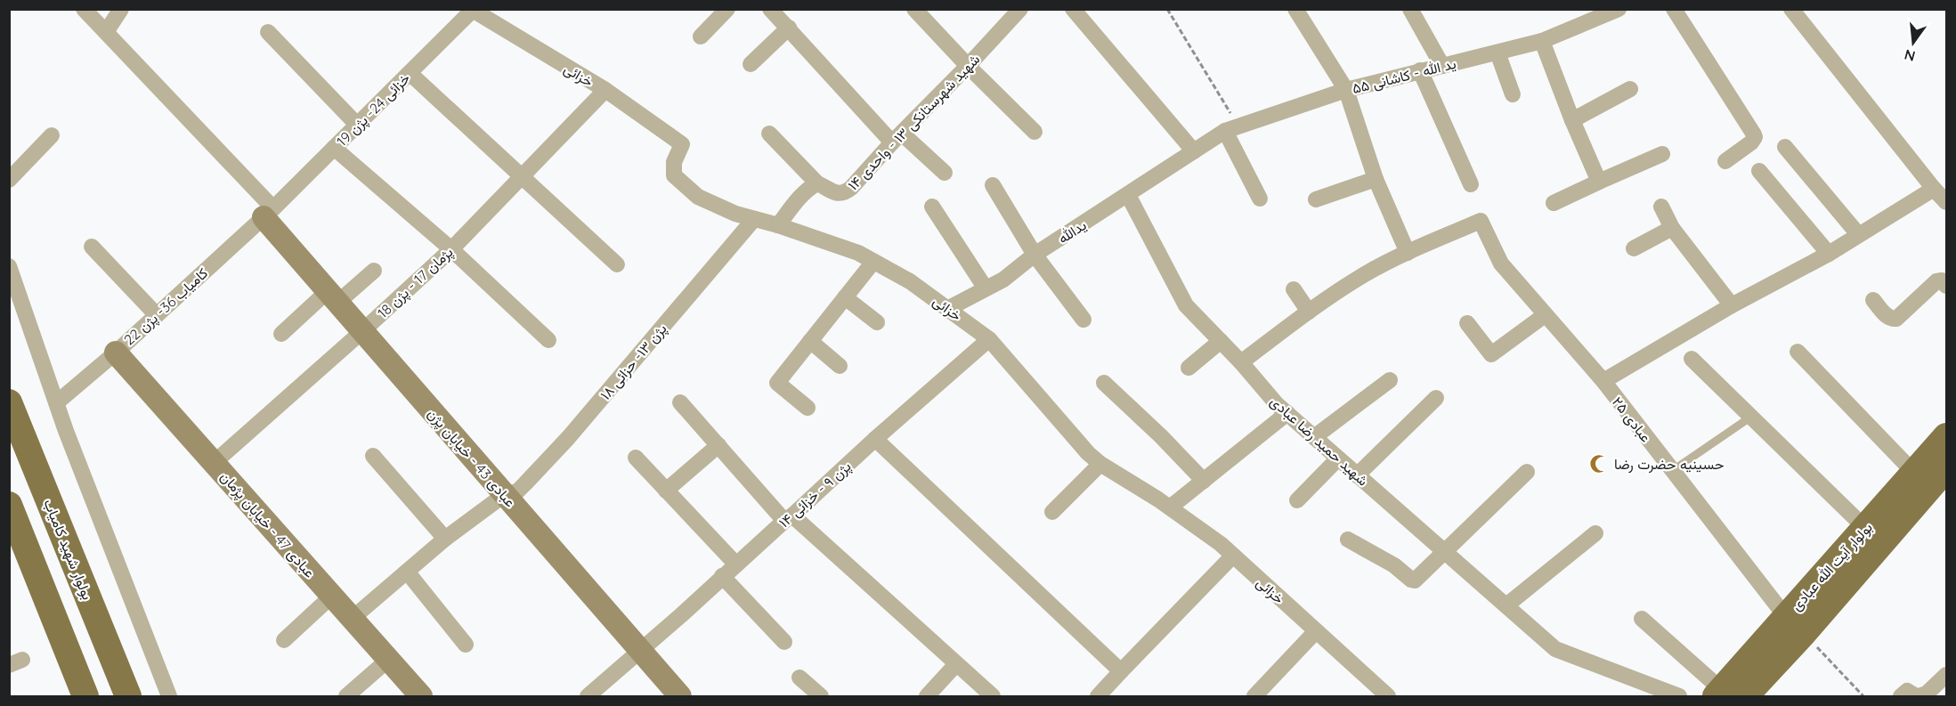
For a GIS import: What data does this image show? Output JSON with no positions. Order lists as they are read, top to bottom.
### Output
{
  "streets": {
    "main road": ["بولوار شهید کامیاب", "بولوار آیت الله عبادی"],
    "street": [
      "خزائی",
      "ید الله - کاشانی ۵۵",
      "خزائی 24- پژن 19",
      "شهید شهرستانکی ۱۳ - واحدی ۱۴",
      "یدالله",
      "پژمان 17 - پژن 18",
      "کامیاب 36- پژن 22",
      "پژن ۱۳- حزائی ۱۸",
      "عبادی ۲۵",
      "شهید حمید رضا عبادی",
      "عبادی 43 - خیابان پژن",
      "پژن ۹ - خزائی ۱۴",
      "عبادی 47 - خیابان پژمان"
    ]
  },
  "crossings": [
    ["خزائی", "خزائی 24- پژن 19"],
    ["خزائی", "یدالله"],
    ["خزائی", "پژمان 17 - پژن 18"],
    ["خزائی", "پژن ۱۳- حزائی ۱۸"],
    ["خزائی", "پژن ۹ - خزائی ۱۴"],
    ["ید الله - کاشانی ۵۵", "یدالله"],
    ["خزائی 24- پژن 19", "کامیاب 36- پژن 22"],
    ["خزائی 24- پژن 19", "عبادی 43 - خیابان پژن"],
    ["یدالله", "شهید حمید رضا عبادی"],
    ["پژمان 17 - پژن 18", "عبادی 43 - خیابان پژن"],
    ["پژمان 17 - پژن 18", "عبادی 47 - خیابان پژمان"],
    ["کامیاب 36- پژن 22", "عبادی 43 - خیابان پژن"],
    ["کامیاب 36- پژن 22", "عبادی 47 - خیابان پژمان"],
    ["پژن ۱۳- حزائی ۱۸", "عبادی 43 - خیابان پژن"],
    ["پژن ۱۳- حزائی ۱۸", "عبادی 47 - خیابان پژمان"],
    ["عبادی ۲۵", "بولوار آیت الله عبادی"],
    ["عبادی 43 - خیابان پژن", "پژن ۹ - خزائی ۱۴"]
  ],
  "places": {
    "mosque": ["حسینیه حضرت رضا"]
  },
  "north": "bottom"
}
